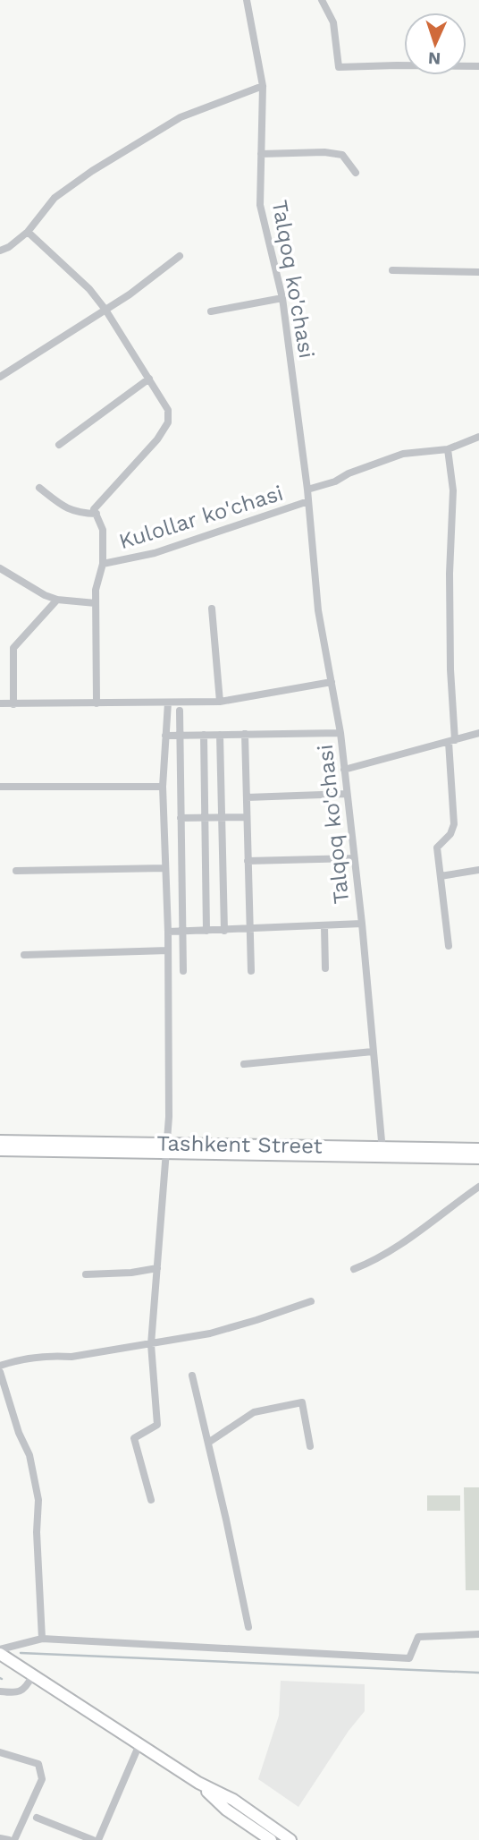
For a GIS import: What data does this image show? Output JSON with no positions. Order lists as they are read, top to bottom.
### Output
{
  "streets": {
    "highway": ["Tashkent Street"],
    "street": ["Talqoq ko'chasi", "Kulollar ko'chasi"]
  },
  "crossings": [
    ["Talqoq ko'chasi", "Kulollar ko'chasi"],
    ["Talqoq ko'chasi", "Tashkent Street"]
  ],
  "north": "bottom"
}
